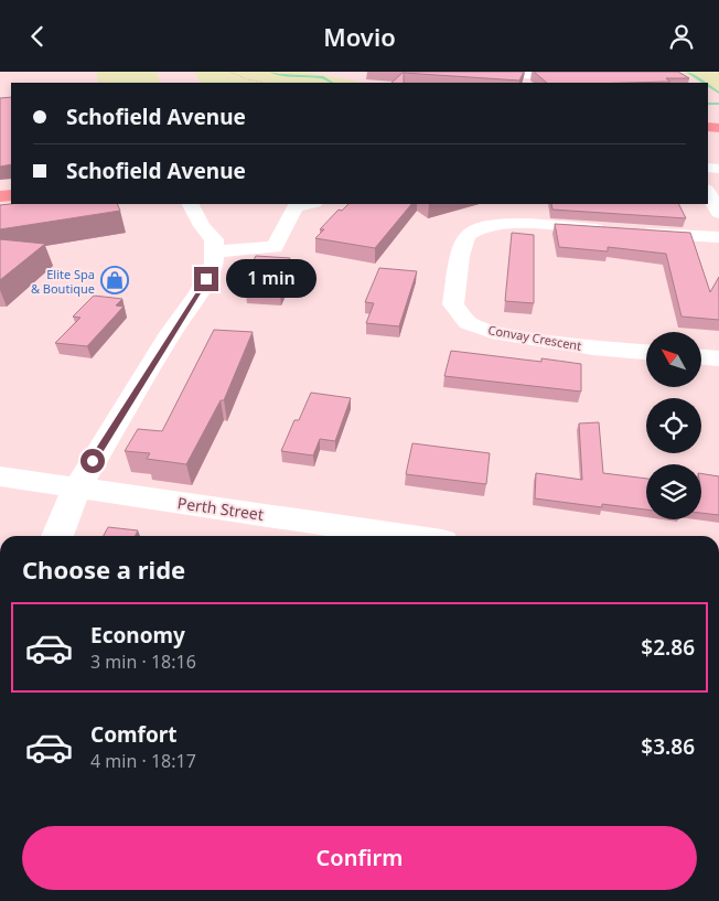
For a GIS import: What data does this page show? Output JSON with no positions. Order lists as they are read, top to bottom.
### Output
{
  "streets": {
    "street": ["Convay Crescent", "Perth Street"]
  },
  "places": {
    "shop": ["Elite Spa & Boutique"]
  },
  "north": "top left",
  "page": {
    "header": "Movio",
    "banner": ["Schofield Avenue", "Schofield Avenue"],
    "bubble": "1 min",
    "heading": "Choose a ride",
    "list": [
      {
        "name": "Economy",
        "note": "3 min · 18:16",
        "value": "$2.86"
      },
      {
        "name": "Comfort",
        "note": "4 min · 18:17",
        "value": "$3.86"
      }
    ],
    "buttons": "Confirm"
  }
}
